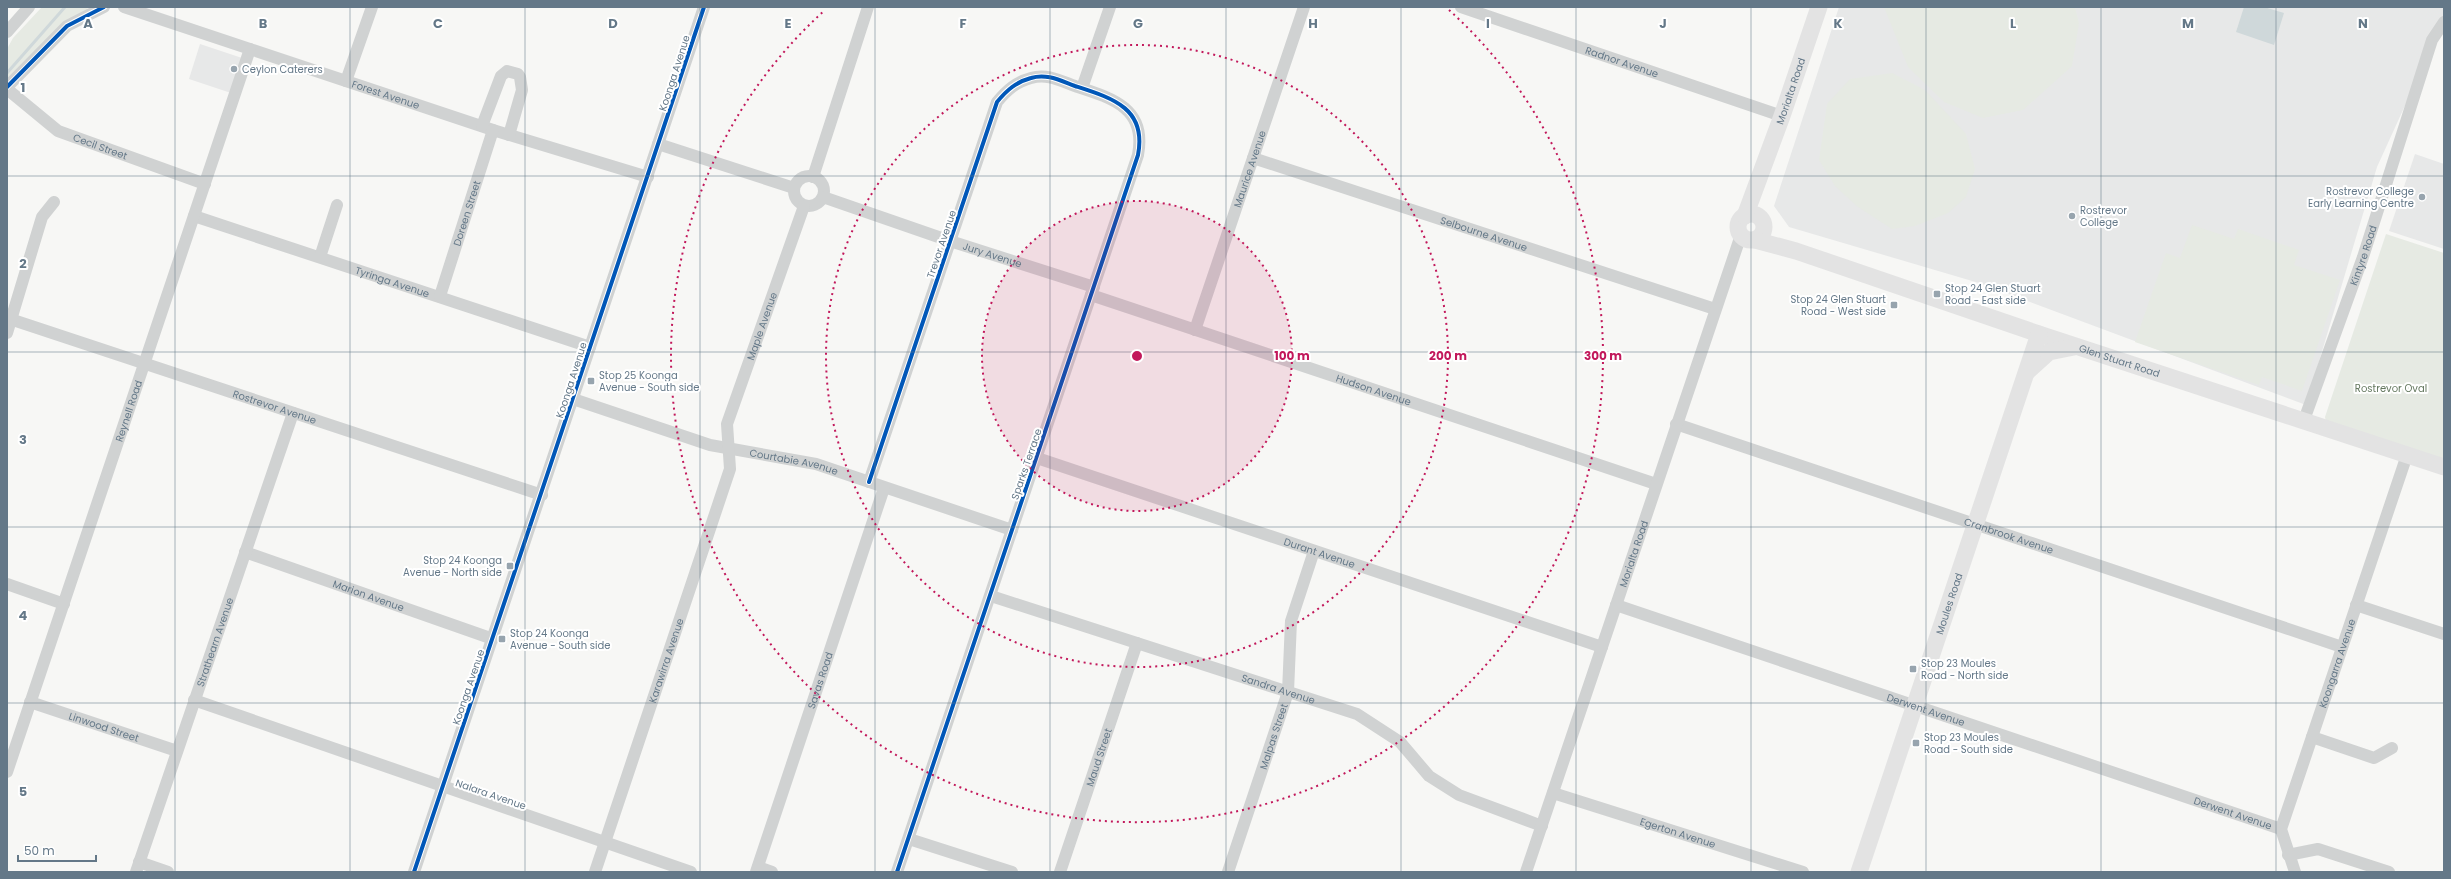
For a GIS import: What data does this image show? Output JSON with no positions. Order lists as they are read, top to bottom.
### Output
{
  "streets": {
    "main road": ["Morialta Road", "Glen Stuart Road", "Moules Road"],
    "street": [
      "Radnor Avenue",
      "Koonga Avenue",
      "Forest Avenue",
      "Cecil Street",
      "Maurice Avenue",
      "Doreen Street",
      "Selbourne Avenue",
      "Trevor Avenue",
      "Jury Avenue",
      "Kintyre Road",
      "Tyringa Avenue",
      "Maple Avenue",
      "Hudson Avenue",
      "Rostrevor Avenue",
      "Reynell Road",
      "Courtabie Avenue",
      "Sparks Terrace",
      "Cranbrook Avenue",
      "Durant Avenue",
      "Marion Avenue",
      "Strathearn Avenue",
      "Karawirra Avenue",
      "Koongarra Avenue",
      "Savas Road",
      "Sandra Avenue",
      "Derwent Avenue",
      "Linwood Street",
      "Malpas Street",
      "Maud Street",
      "Nalara Avenue",
      "Egerton Avenue"
    ]
  },
  "crossings": [
    ["Radnor Avenue", "Morialta Road"],
    ["Koonga Avenue", "Forest Avenue"],
    ["Koonga Avenue", "Tyringa Avenue"],
    ["Koonga Avenue", "Rostrevor Avenue"],
    ["Koonga Avenue", "Courtabie Avenue"],
    ["Koonga Avenue", "Marion Avenue"],
    ["Koonga Avenue", "Nalara Avenue"],
    ["Morialta Road", "Selbourne Avenue"],
    ["Morialta Road", "Glen Stuart Road"],
    ["Morialta Road", "Hudson Avenue"],
    ["Morialta Road", "Cranbrook Avenue"],
    ["Morialta Road", "Durant Avenue"],
    ["Morialta Road", "Sandra Avenue"],
    ["Morialta Road", "Derwent Avenue"],
    ["Morialta Road", "Egerton Avenue"],
    ["Forest Avenue", "Doreen Street"],
    ["Forest Avenue", "Reynell Road"],
    ["Cecil Street", "Reynell Road"],
    ["Maurice Avenue", "Selbourne Avenue"],
    ["Maurice Avenue", "Hudson Avenue"],
    ["Doreen Street", "Tyringa Avenue"],
    ["Trevor Avenue", "Jury Avenue"],
    ["Trevor Avenue", "Courtabie Avenue"],
    ["Trevor Avenue", "Sparks Terrace"],
    ["Jury Avenue", "Maple Avenue"],
    ["Jury Avenue", "Hudson Avenue"],
    ["Jury Avenue", "Sparks Terrace"],
    ["Kintyre Road", "Glen Stuart Road"],
    ["Tyringa Avenue", "Reynell Road"],
    ["Maple Avenue", "Courtabie Avenue"],
    ["Maple Avenue", "Karawirra Avenue"],
    ["Glen Stuart Road", "Moules Road"],
    ["Glen Stuart Road", "Koongarra Avenue"],
    ["Hudson Avenue", "Sparks Terrace"],
    ["Rostrevor Avenue", "Reynell Road"],
    ["Rostrevor Avenue", "Strathearn Avenue"],
    ["Reynell Road", "Linwood Street"],
    ["Courtabie Avenue", "Sparks Terrace"],
    ["Courtabie Avenue", "Karawirra Avenue"],
    ["Courtabie Avenue", "Savas Road"],
    ["Sparks Terrace", "Durant Avenue"],
    ["Sparks Terrace", "Sandra Avenue"],
    ["Cranbrook Avenue", "Moules Road"],
    ["Cranbrook Avenue", "Koongarra Avenue"],
    ["Durant Avenue", "Malpas Street"],
    ["Marion Avenue", "Strathearn Avenue"],
    ["Moules Road", "Derwent Avenue"],
    ["Strathearn Avenue", "Linwood Street"],
    ["Strathearn Avenue", "Nalara Avenue"],
    ["Karawirra Avenue", "Nalara Avenue"],
    ["Koongarra Avenue", "Derwent Avenue"],
    ["Sandra Avenue", "Malpas Street"],
    ["Sandra Avenue", "Maud Street"]
  ],
  "parks": ["Rostrevor Oval"],
  "places": {
    "other": ["Ceylon Caterers", "Rostrevor College Early Learning Centre", "Rostrevor College"],
    "transit": [
      "Stop 24 Glen Stuart Road - East side",
      "Stop 24 Glen Stuart Road - West side",
      "Stop 25 Koonga Avenue - South side",
      "Stop 24 Koonga Avenue - North side",
      "Stop 24 Koonga Avenue - South side",
      "Stop 23 Moules Road - North side",
      "Stop 23 Moules Road - South side"
    ]
  },
  "scale_bar": "50 m",
  "grid": {
    "columns": [
      "A",
      "B",
      "C",
      "D",
      "E",
      "F",
      "G",
      "H",
      "I",
      "J",
      "K",
      "L",
      "M",
      "N"
    ],
    "rows": [
      "1",
      "2",
      "3",
      "4",
      "5"
    ]
  },
  "rings": ["100 m", "200 m", "300 m"]
}
